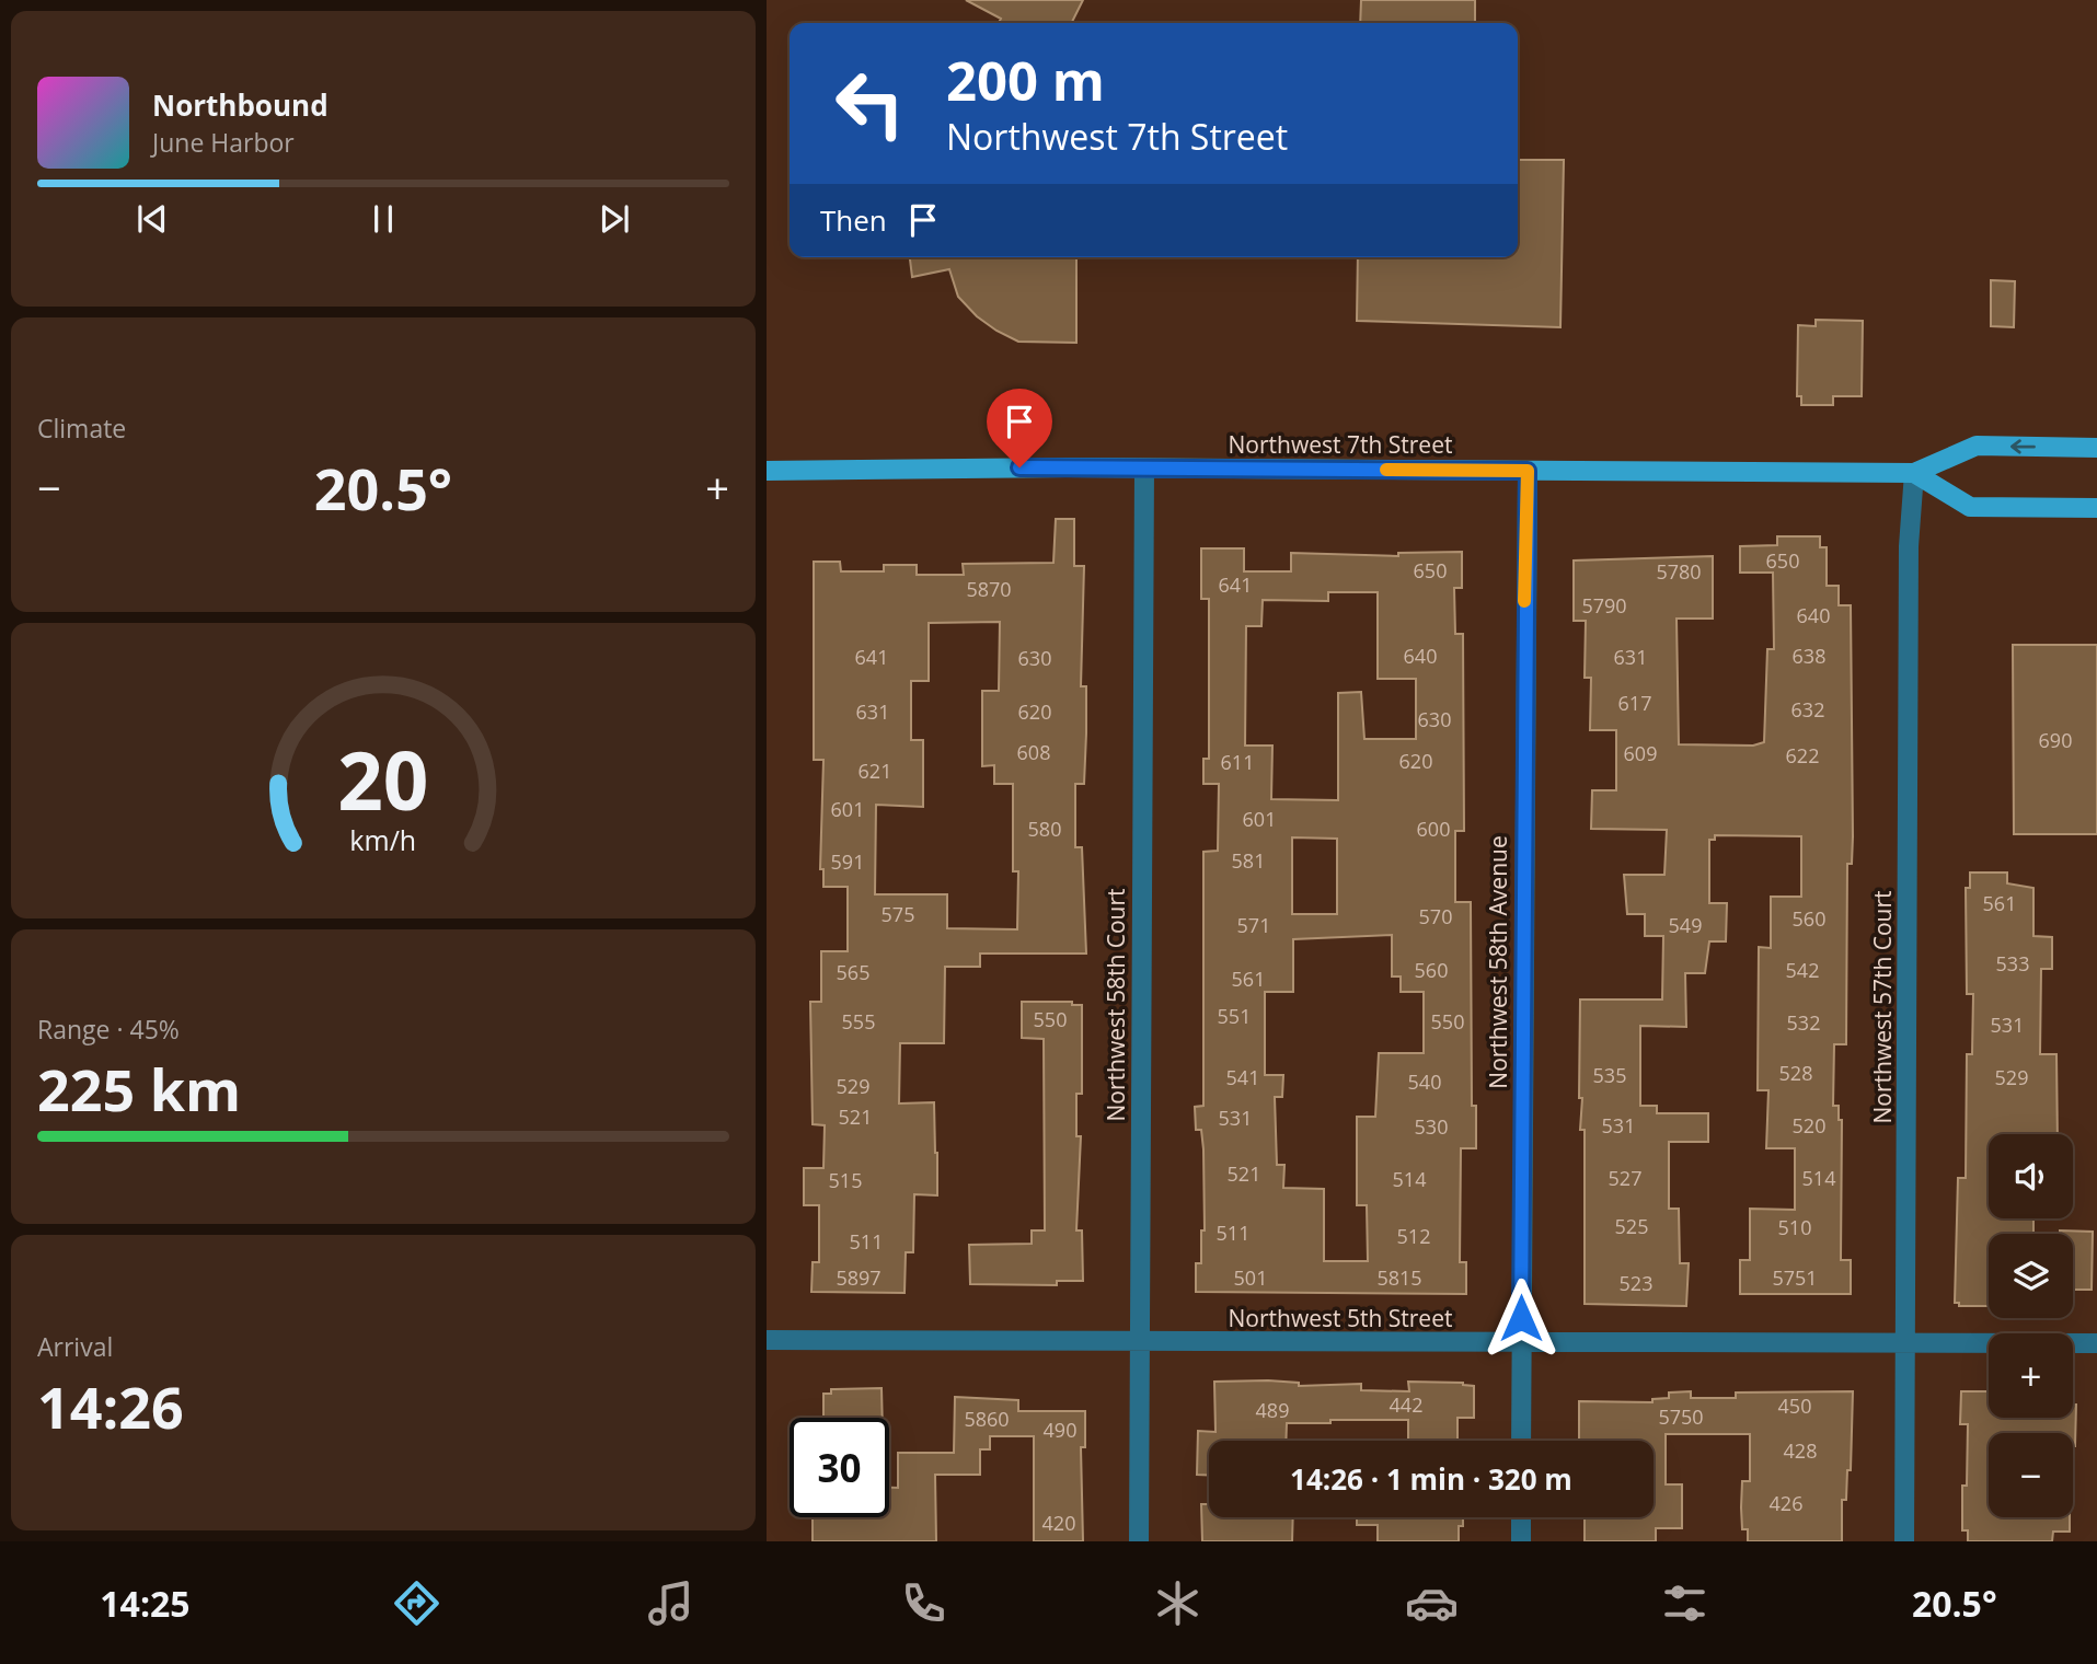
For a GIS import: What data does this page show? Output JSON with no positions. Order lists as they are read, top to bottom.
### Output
{
  "streets": {
    "main road": ["Northwest 7th Street"],
    "street": [
      "Northwest 58th Avenue",
      "Northwest 58th Court",
      "Northwest 57th Court",
      "Northwest 5th Street"
    ]
  },
  "crossings": [
    ["Northwest 7th Street", "Northwest 58th Avenue"],
    ["Northwest 7th Street", "Northwest 58th Court"],
    ["Northwest 7th Street", "Northwest 57th Court"],
    ["Northwest 58th Avenue", "Northwest 5th Street"],
    ["Northwest 58th Court", "Northwest 5th Street"],
    ["Northwest 57th Court", "Northwest 5th Street"]
  ],
  "house_numbers": [
    "650",
    "650",
    "5780",
    "641",
    "5870",
    "5790",
    "640",
    "640",
    "638",
    "641",
    "631",
    "630",
    "617",
    "632",
    "631",
    "620",
    "630",
    "690",
    "608",
    "609",
    "622",
    "620",
    "611",
    "621",
    "601",
    "601",
    "580",
    "600",
    "581",
    "591",
    "561",
    "575",
    "570",
    "560",
    "571",
    "549",
    "533",
    "560",
    "542",
    "565",
    "561",
    "551",
    "550",
    "555",
    "550",
    "532",
    "531",
    "528",
    "535",
    "541",
    "529",
    "540",
    "529",
    "521",
    "531",
    "531",
    "520",
    "530",
    "521",
    "527",
    "514",
    "514",
    "515",
    "525",
    "510",
    "511",
    "512",
    "511",
    "5897",
    "501",
    "5815",
    "5751",
    "523",
    "442",
    "450",
    "489",
    "5750",
    "5860",
    "490",
    "428",
    "426",
    "420"
  ],
  "page": {
    "turn": ["200 m", "Northwest 7th Street"],
    "song": ["Northbound", "June Harbor"],
    "then": "Then",
    "tile": [
      "Climate",
      ["Range · 45%", "225 km"],
      ["Arrival", "14:26"]
    ],
    "heat": ["−", "20.5°", "+"],
    "map_buttons": ["+", "−"],
    "limit": "30",
    "trip": "14:26 · 1 min · 320 m",
    "tabs": ["14:25", "20.5°"],
    "gauge": ["20", "km/h"]
  }
}
